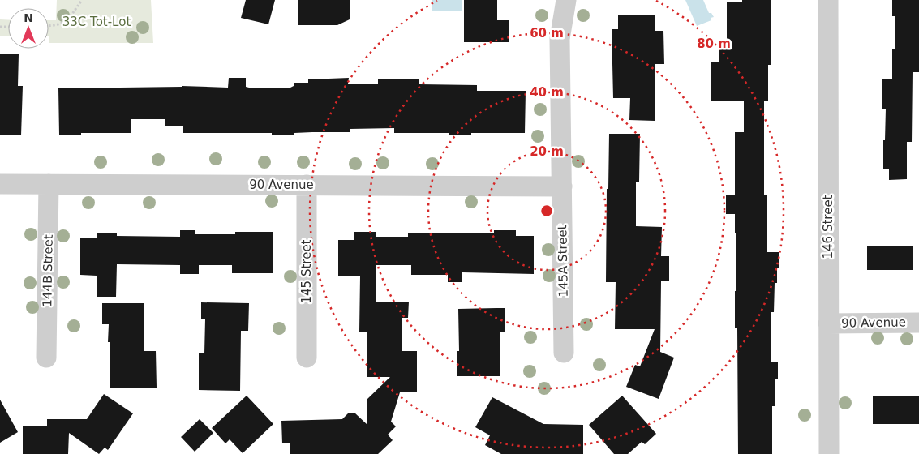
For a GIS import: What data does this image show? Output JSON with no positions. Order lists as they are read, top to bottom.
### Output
{
  "streets": {
    "street": [
      "90 Avenue",
      "146 Street",
      "145A Street",
      "144B Street",
      "145 Street"
    ]
  },
  "crossings": [
    ["90 Avenue", "146 Street"],
    ["90 Avenue", "145A Street"],
    ["90 Avenue", "144B Street"],
    ["90 Avenue", "145 Street"]
  ],
  "parks": ["33C Tot-Lot"],
  "north": "top",
  "rings": [
    "60 m",
    "80 m",
    "40 m",
    "20 m"
  ]
}
